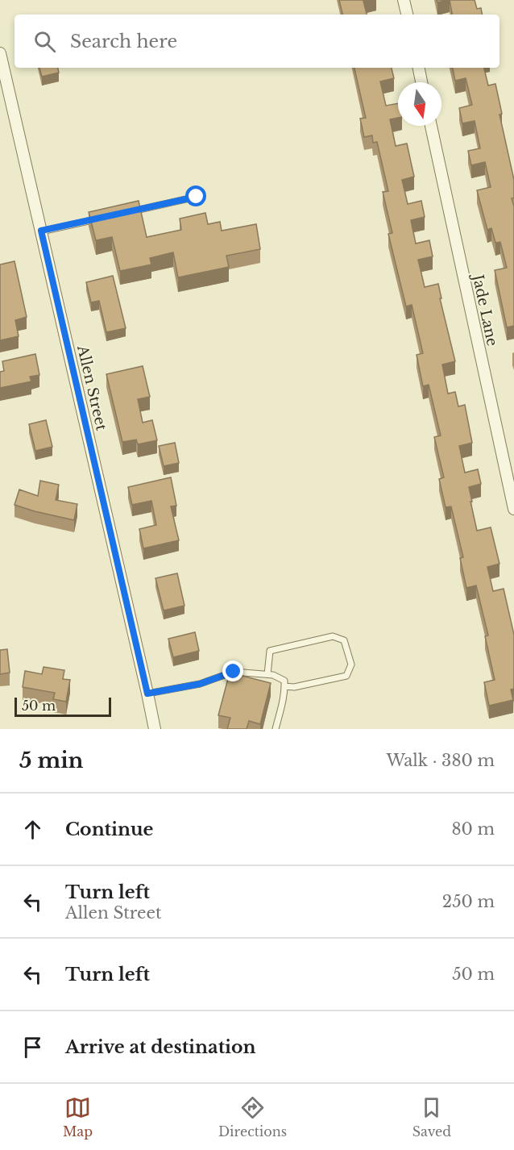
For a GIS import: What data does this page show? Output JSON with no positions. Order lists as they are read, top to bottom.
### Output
{
  "streets": {
    "street": ["Jade Lane", "Allen Street"]
  },
  "scale_bar": "50 m",
  "north": "bottom",
  "page": {
    "search": "Search here",
    "scale": "50 m",
    "heading": ["5 min", "Walk · 380 m"],
    "list": [
      ["Continue", "80 m"],
      ["Turn left", "Allen Street", "250 m"],
      ["Turn left", "50 m"],
      "Arrive at destination"
    ],
    "nav": ["Map", "Directions", "Saved"]
  }
}
